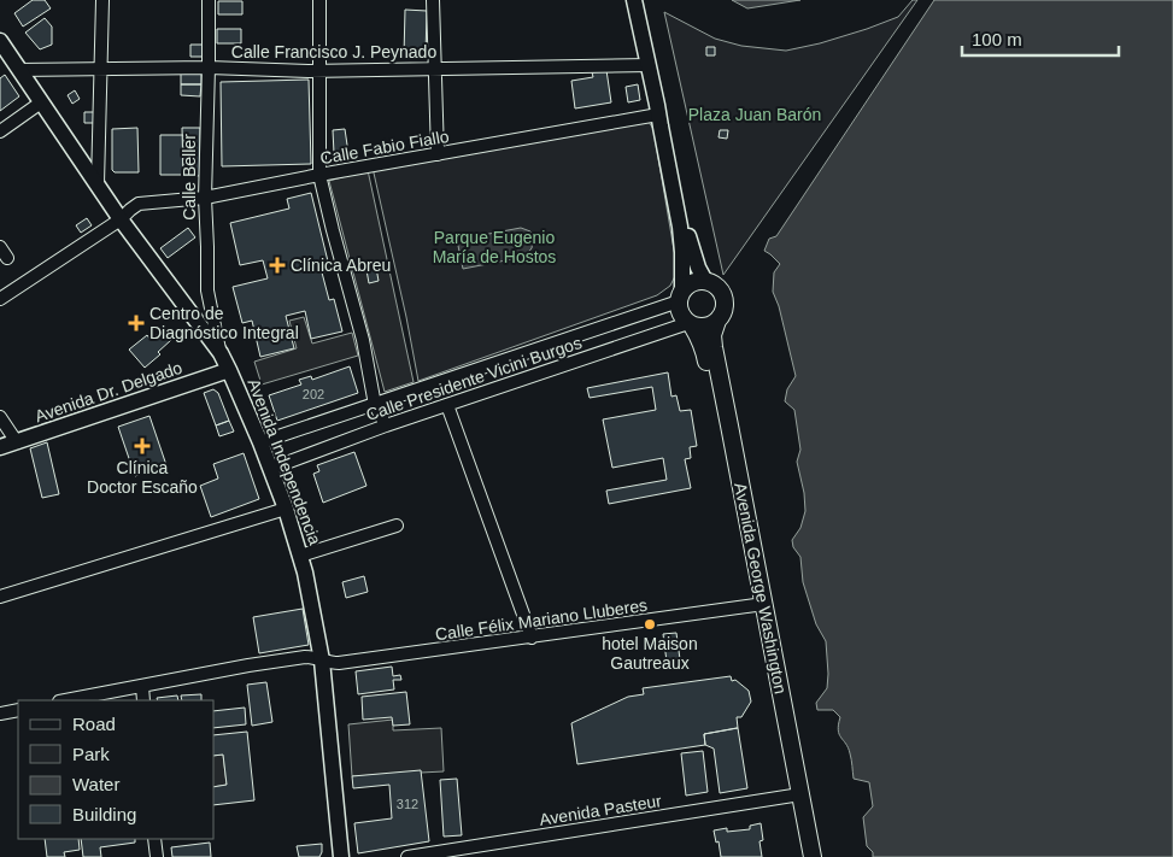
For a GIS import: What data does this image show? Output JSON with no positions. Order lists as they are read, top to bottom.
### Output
{
  "streets": {
    "highway": ["Avenida George Washington"],
    "main road": ["Avenida Dr. Delgado", "Avenida Independencia"],
    "street": [
      "Calle Francisco J. Peynado",
      "Calle Fabio Fiallo",
      "Calle Beller",
      "Calle Presidente Vicini Burgos",
      "Calle Félix Mariano Lluberes",
      "Avenida Pasteur"
    ]
  },
  "crossings": [
    ["Calle Francisco J. Peynado", "Calle Beller"],
    ["Calle Francisco J. Peynado", "Avenida Independencia"],
    ["Calle Fabio Fiallo", "Calle Beller"],
    ["Calle Fabio Fiallo", "Avenida Independencia"],
    ["Calle Beller", "Avenida Independencia"],
    ["Calle Presidente Vicini Burgos", "Avenida Independencia"],
    ["Calle Presidente Vicini Burgos", "Avenida George Washington"],
    ["Avenida Dr. Delgado", "Avenida Independencia"],
    ["Avenida Independencia", "Calle Félix Mariano Lluberes"],
    ["Avenida George Washington", "Calle Félix Mariano Lluberes"],
    ["Avenida George Washington", "Avenida Pasteur"]
  ],
  "parks": ["Plaza Juan Barón", "Parque Eugenio María de Hostos"],
  "places": {
    "health": ["Clínica Abreu", "Centro de Diagnóstico Integral", "Clínica Doctor Escaño"],
    "other": ["hotel Maison Gautreaux"]
  },
  "house_numbers": ["202", "312"],
  "legend": [
    "Road",
    "Park",
    "Water",
    "Building"
  ],
  "scale_bar": "100 m"
}
